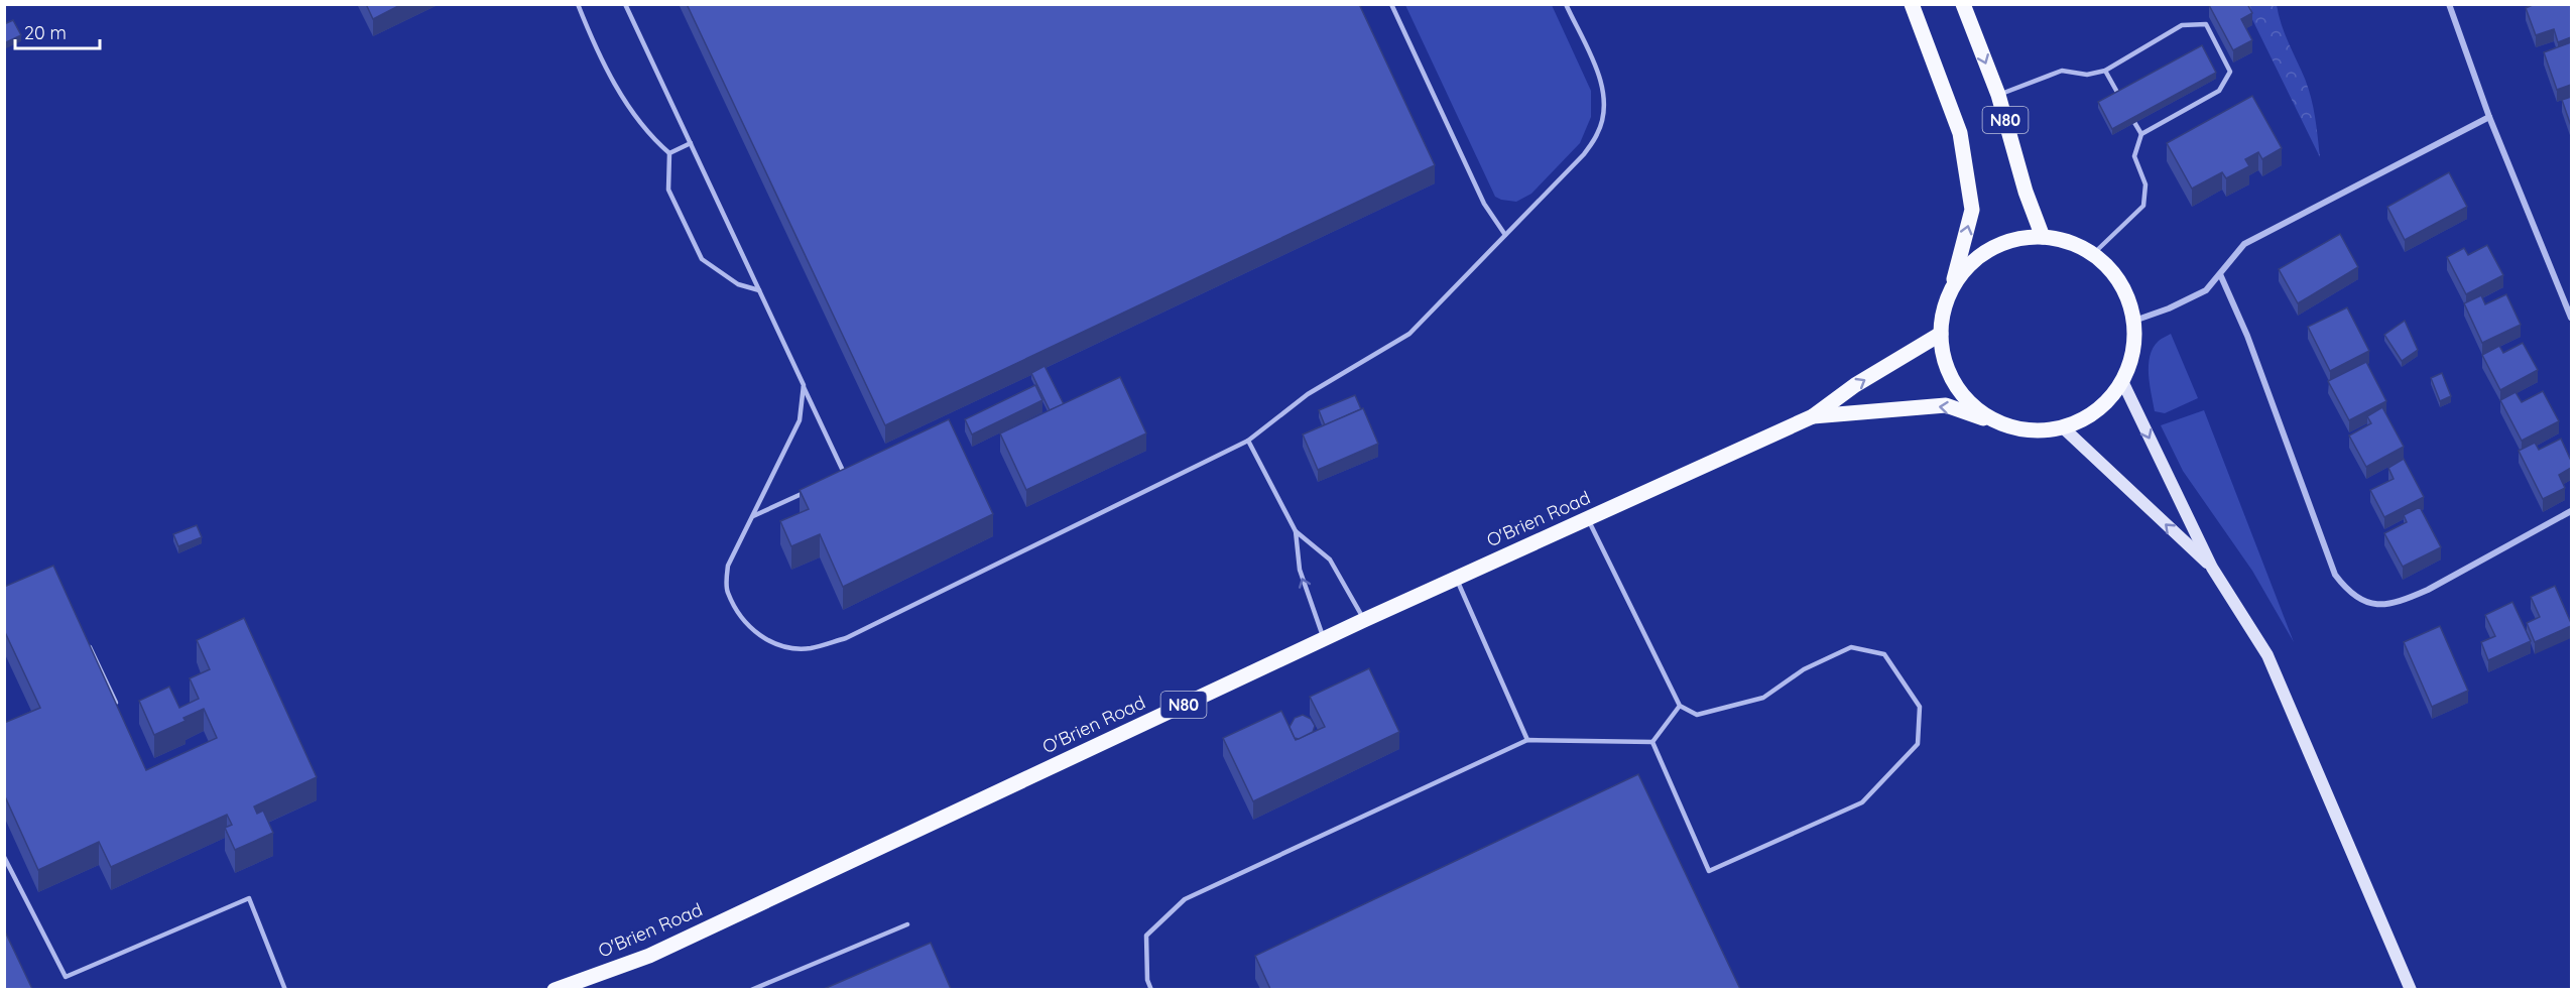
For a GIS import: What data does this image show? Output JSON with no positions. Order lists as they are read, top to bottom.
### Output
{
  "streets": {
    "main road": ["N80", "O'Brien Road"]
  },
  "crossings": [
    ["N80", "O'Brien Road"]
  ],
  "scale_bar": "20 m"
}
